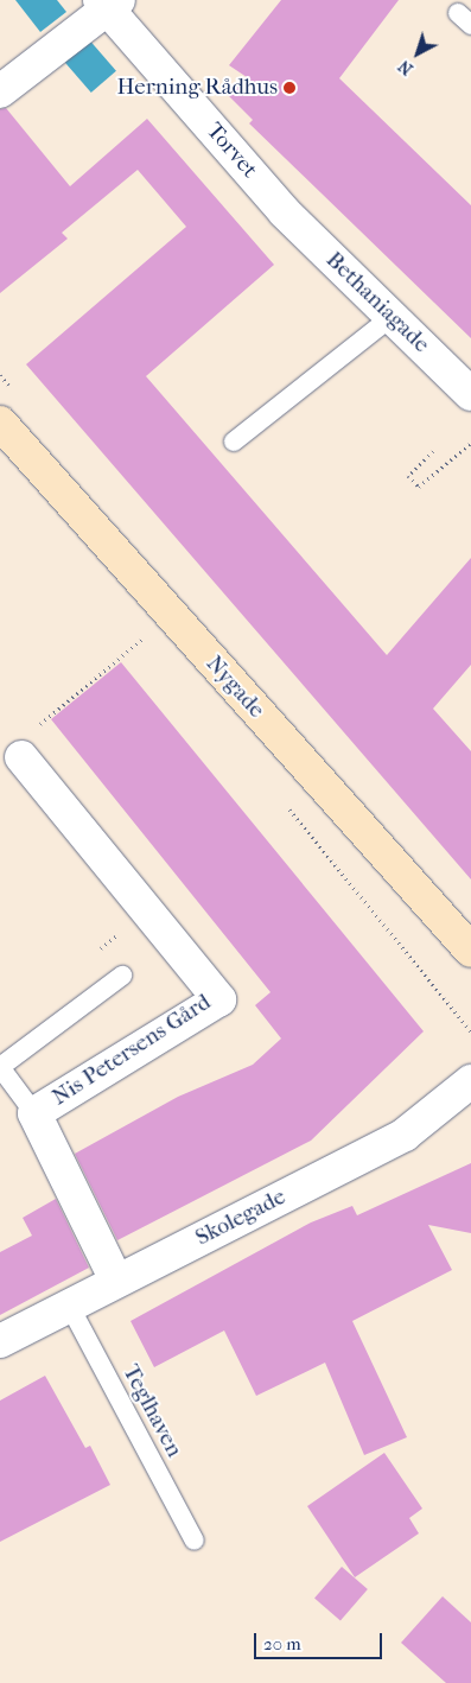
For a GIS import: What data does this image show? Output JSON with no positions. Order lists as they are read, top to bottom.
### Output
{
  "streets": {
    "main road": ["Nygade"],
    "street": [
      "Torvet",
      "Bethaniagade",
      "Nis Petersens Gård",
      "Skolegade"
    ],
    "lane": ["Teglhaven"]
  },
  "crossings": [
    ["Torvet", "Bethaniagade"],
    ["Nis Petersens Gård", "Skolegade"],
    ["Skolegade", "Teglhaven"]
  ],
  "places": ["Herning Rådhus"],
  "scale_bar": "20 m",
  "north": "bottom left"
}
